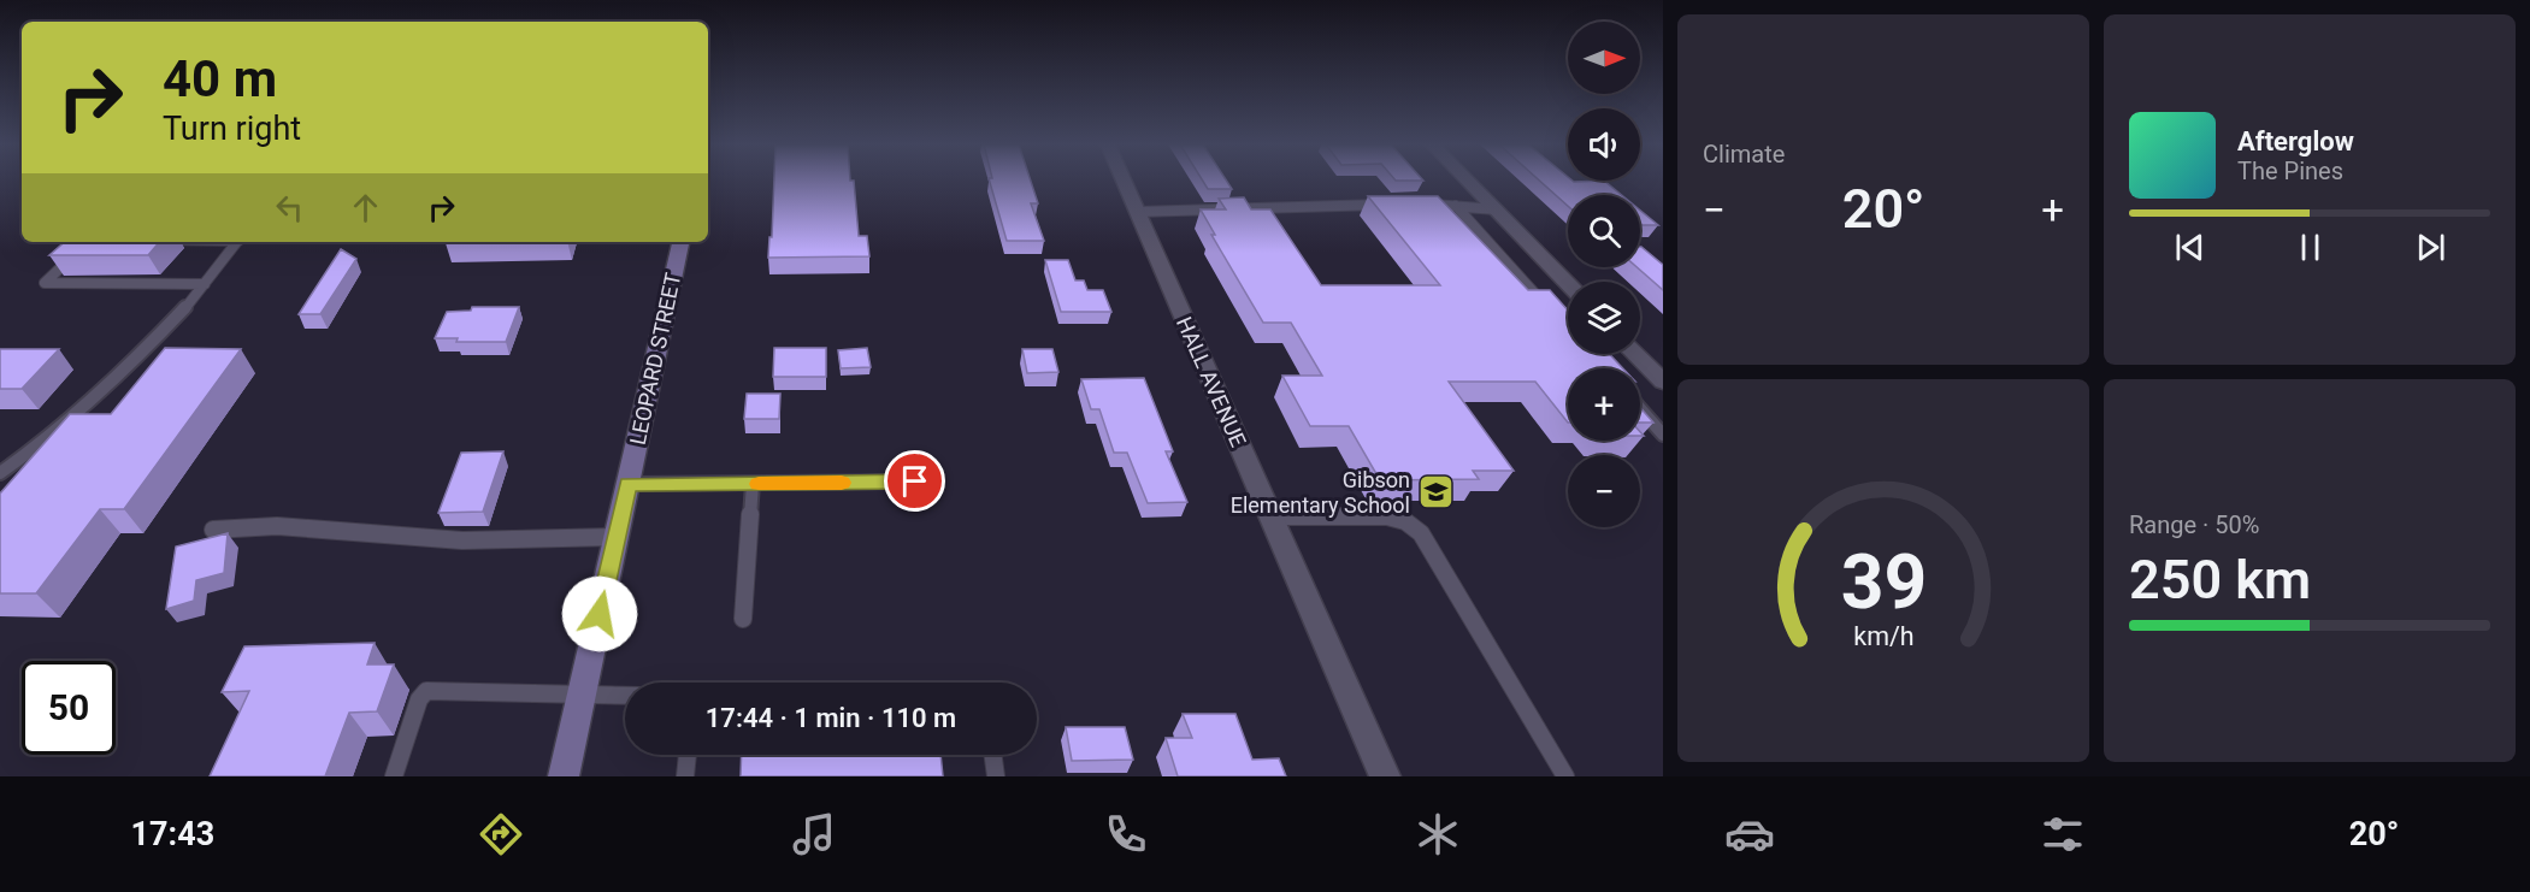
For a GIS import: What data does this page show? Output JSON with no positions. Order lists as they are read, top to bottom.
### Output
{
  "streets": {
    "main road": ["LEOPARD STREET"],
    "street": ["HALL AVENUE"]
  },
  "places": {
    "school or university": ["Gibson Elementary School"]
  },
  "north": "right",
  "page": {
    "tile": [
      "Climate",
      ["Range · 50%", "250 km"]
    ],
    "map_buttons": ["+", "−"],
    "turn": ["40 m", "Turn right"],
    "song": ["Afterglow", "The Pines"],
    "heat": ["−", "20°", "+"],
    "limit": "50",
    "trip": "17:44 · 1 min · 110 m",
    "tabs": ["17:43", "20°"],
    "gauge": ["39", "km/h"]
  }
}
